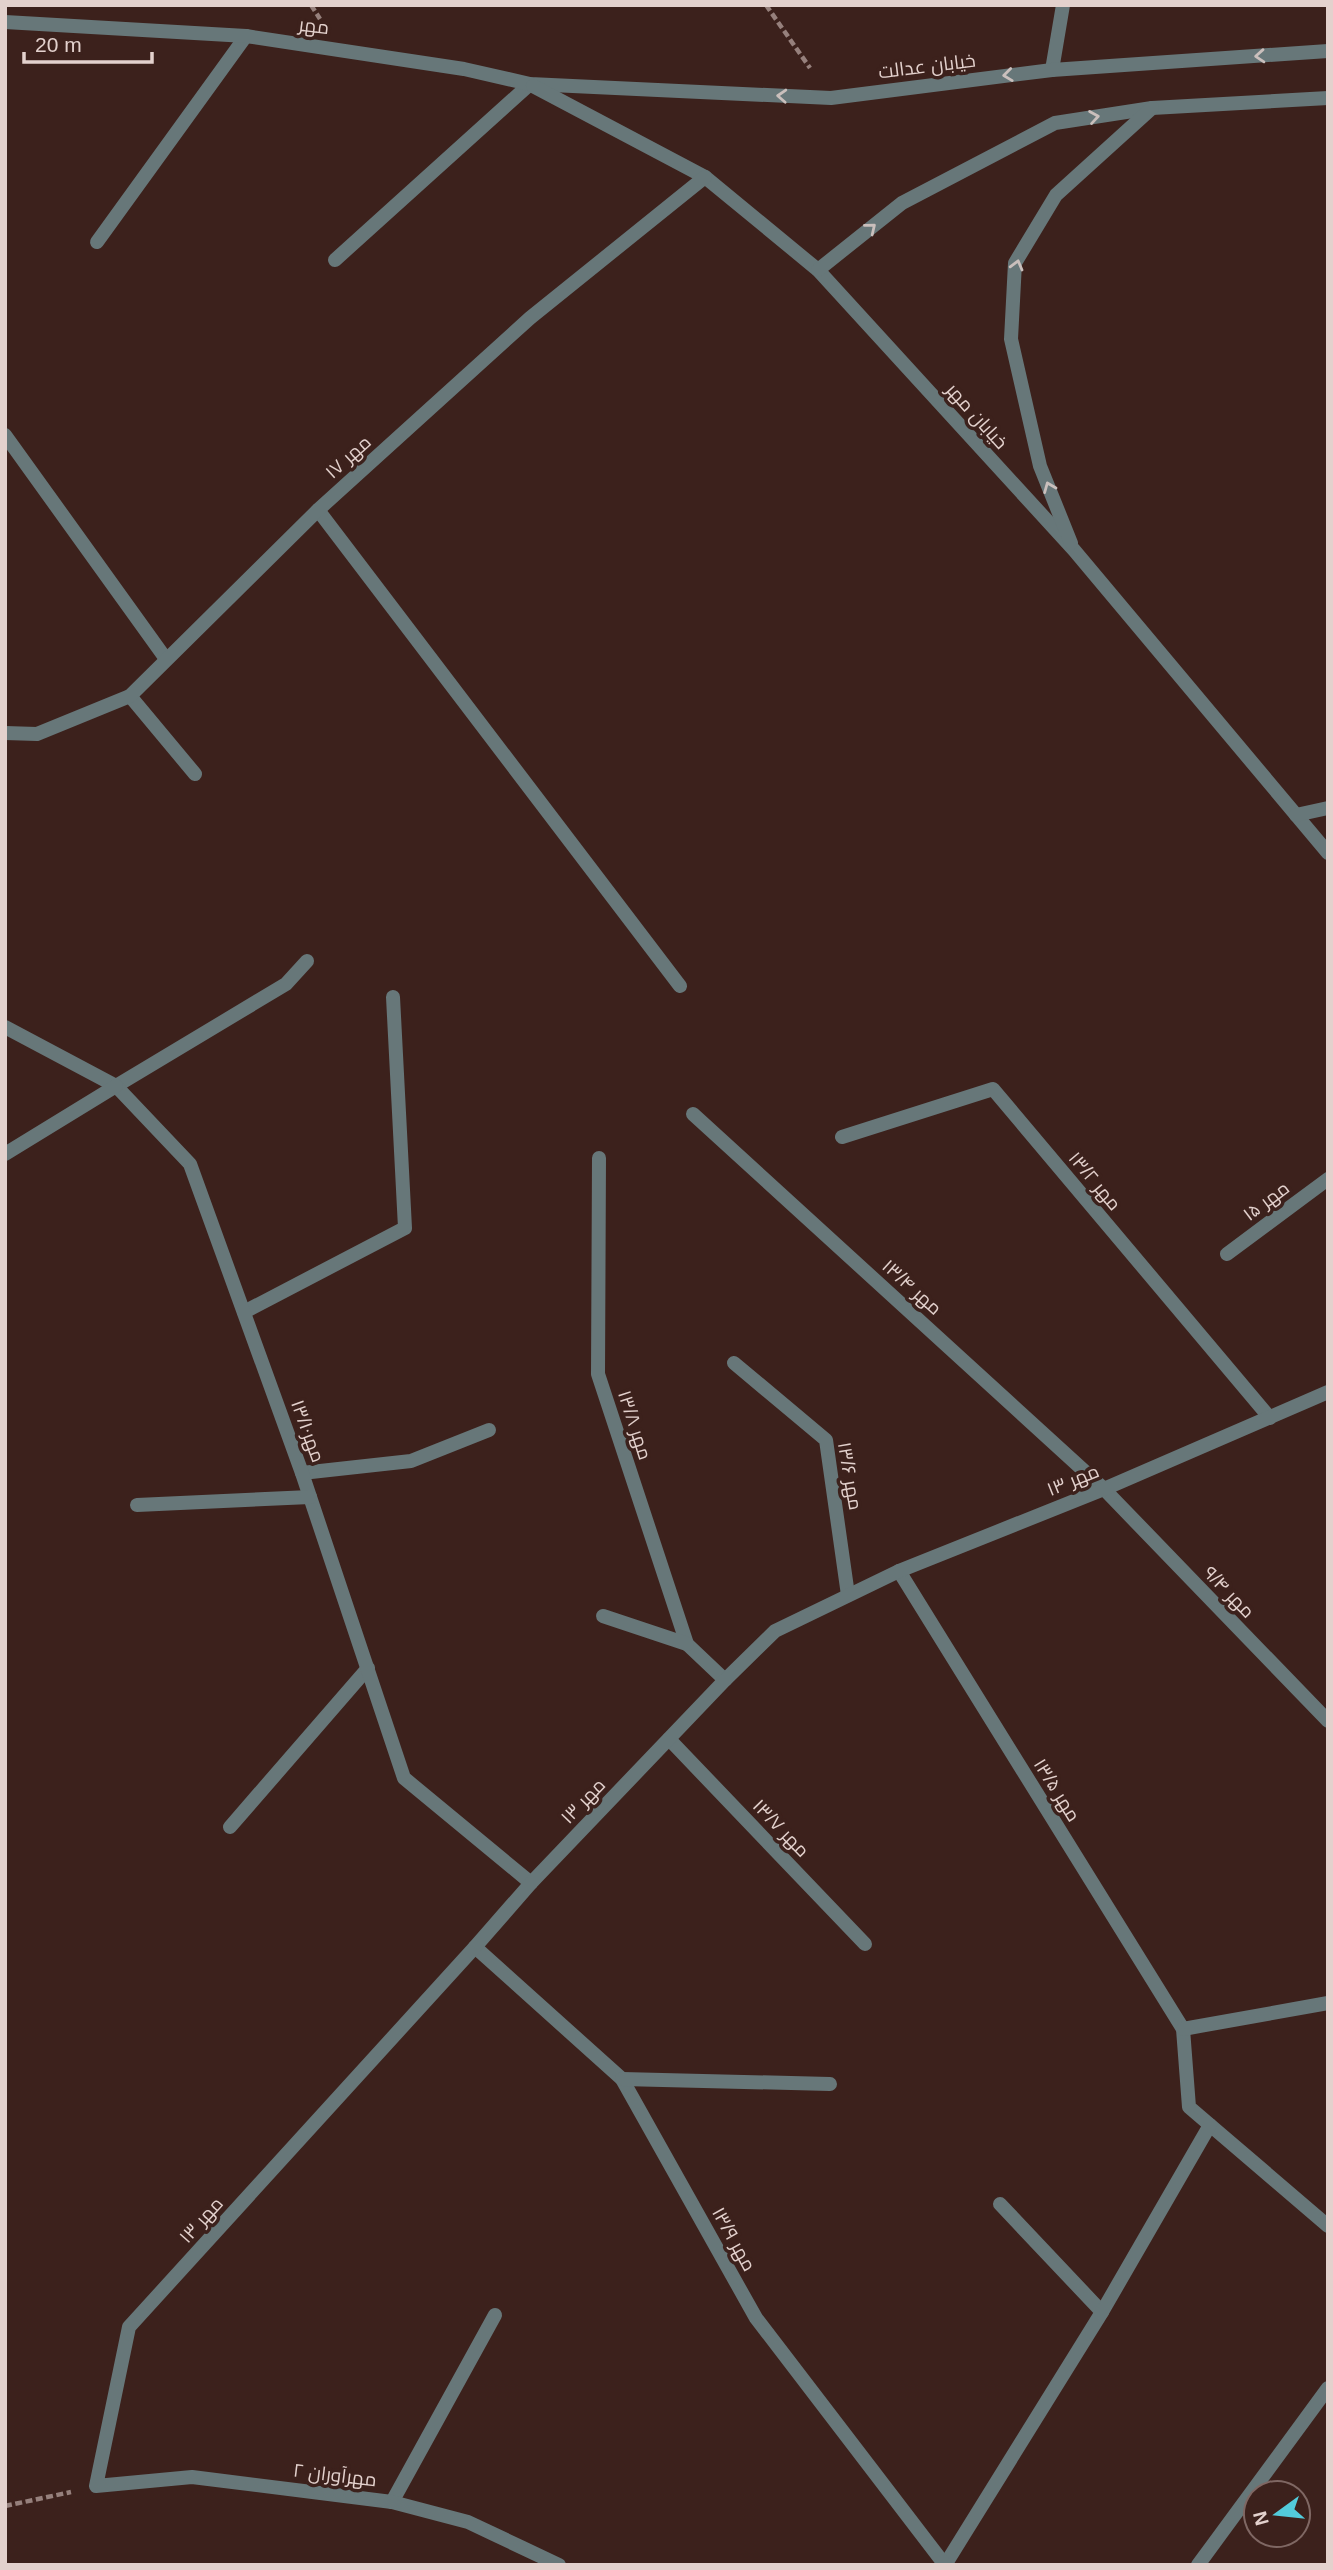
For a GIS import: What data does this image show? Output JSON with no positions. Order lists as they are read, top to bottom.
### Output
{
  "streets": {
    "street": [
      "مهر",
      "خیابان عدالت",
      "خیابان مهر",
      "مهر ۱۷",
      "مهر ۱۳/۲",
      "مهر ۱۵",
      "مهر ۱۳/۴",
      "مهر ۱۳/۸",
      "مهر۱۳/۱۰",
      "مهر ۱۳/۶",
      "مهر ۱۳",
      "مهر ۹/۴",
      "مهر ۱۳/۵",
      "مهر ۱۳/۷",
      "مهر ۱۳/۹",
      "مهرآوران ۲"
    ]
  },
  "crossings": [
    ["مهر", "خیابان عدالت"],
    ["مهر", "خیابان مهر"],
    ["خیابان عدالت", "خیابان مهر"],
    ["خیابان مهر", "مهر ۱۷"],
    ["مهر ۱۳/۲", "مهر ۱۳"],
    ["مهر ۱۳/۴", "مهر ۱۳"],
    ["مهر ۱۳/۴", "مهر ۹/۴"],
    ["مهر ۱۳/۸", "مهر ۱۳"],
    ["مهر۱۳/۱۰", "مهر ۱۳"],
    ["مهر ۱۳/۶", "مهر ۱۳"],
    ["مهر ۱۳", "مهر ۹/۴"],
    ["مهر ۱۳", "مهر ۱۳/۵"],
    ["مهر ۱۳", "مهر ۱۳/۷"],
    ["مهر ۱۳", "مهر ۱۳/۹"],
    ["مهر ۱۳", "مهرآوران ۲"]
  ],
  "one_way": ["خیابان عدالت"],
  "scale_bar": "20 m",
  "north": "left"
}
